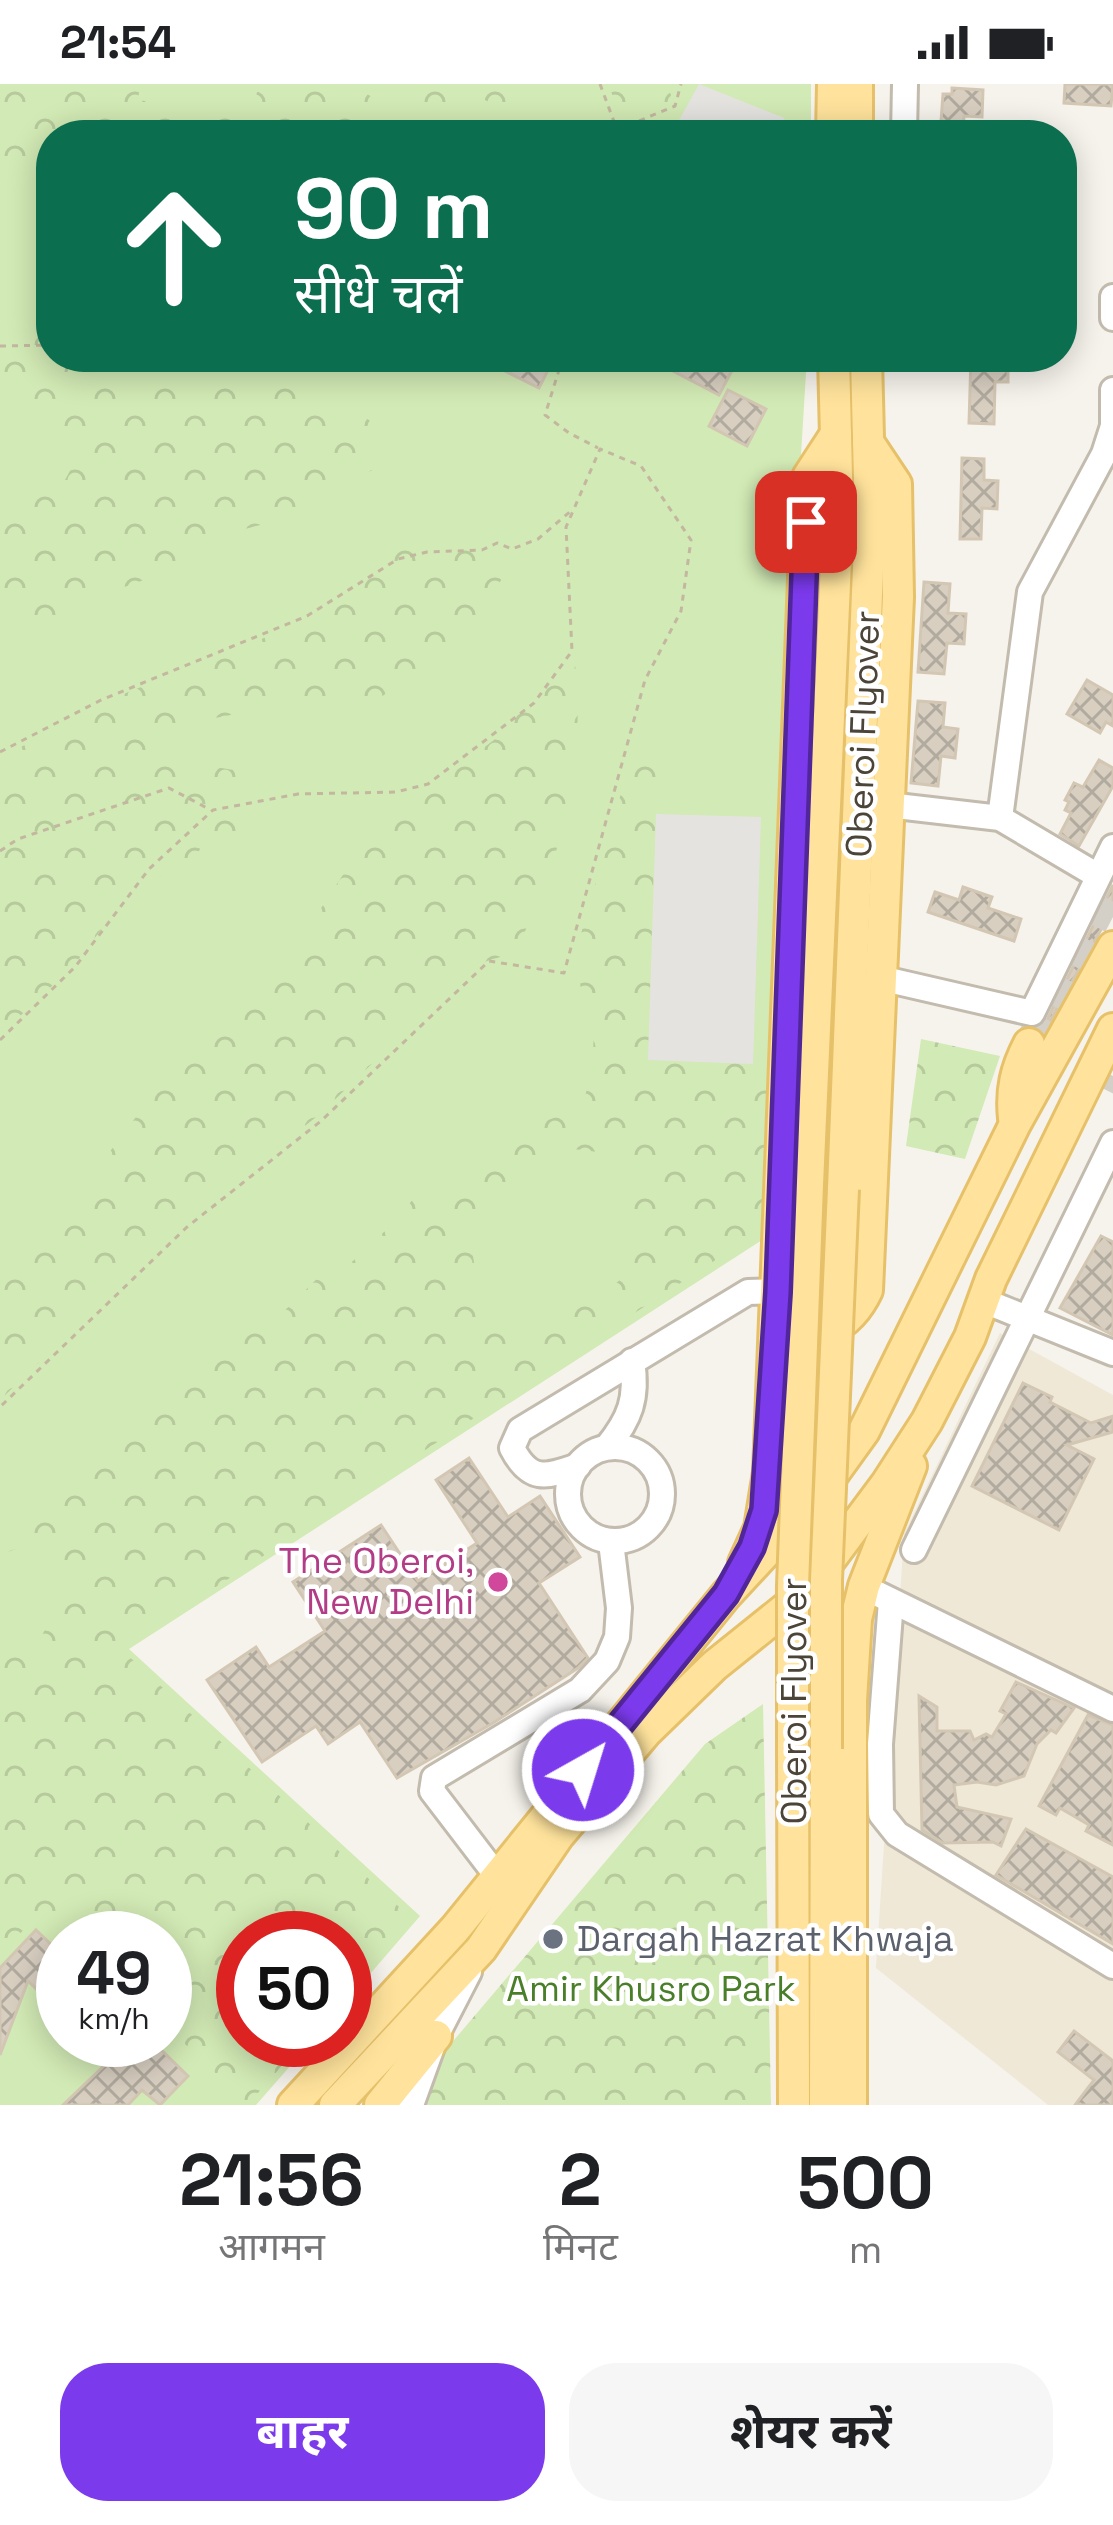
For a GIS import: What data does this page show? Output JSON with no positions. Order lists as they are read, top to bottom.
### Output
{
  "streets": {
    "main road": ["Oberoi Flyover"]
  },
  "parks": ["Amir Khusro Park"],
  "places": ["The Oberoi, New Delhi", "Dargah Hazrat Khwaja"],
  "page": {
    "status": "21:54",
    "turn": ["90 m", "सीधे चलें"],
    "speed": "49 km/h",
    "limit": "50",
    "eta": [
      "21:56",
      "आगमन",
      "2",
      "मिनट",
      "500",
      "m"
    ],
    "buttons": ["बाहर", "शेयर करें"]
  }
}
